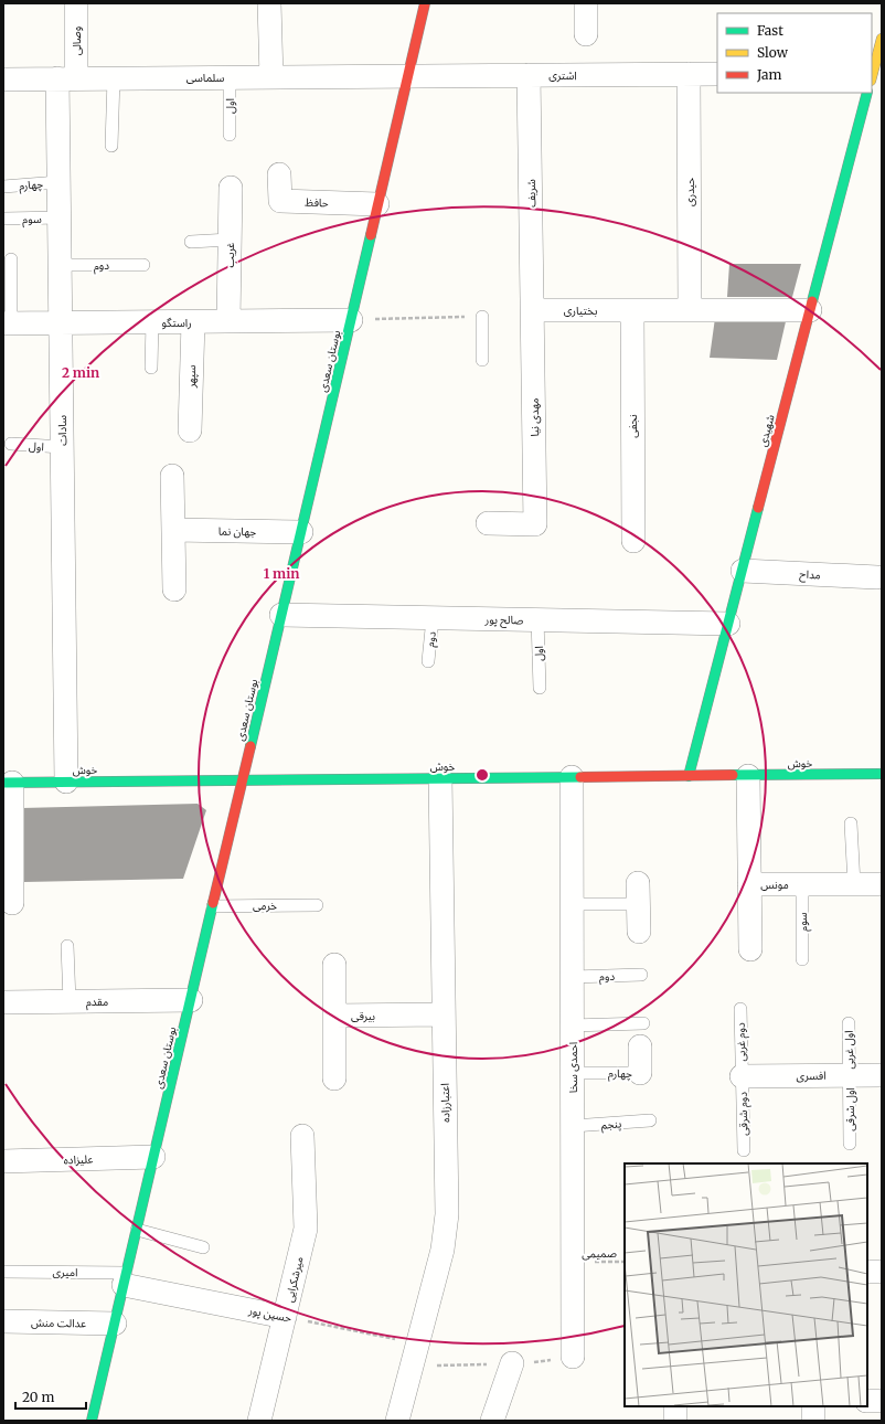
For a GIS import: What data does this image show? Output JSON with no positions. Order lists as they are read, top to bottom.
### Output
{
  "streets": {
    "street": [
      "وصالی",
      "اشتری",
      "سلماسی",
      "چهارم",
      "حیدری",
      "شریف",
      "حافظ",
      "غریب",
      "بختیاری",
      "راستگو",
      "بوستان سعدی",
      "سپهر",
      "مهدی نیا",
      "نجفی",
      "سادات",
      "شهیدی",
      "جهان نما",
      "مداح",
      "صالح پور",
      "خوش",
      "مونس",
      "مقدم",
      "بیرقی",
      "احمدی سخا",
      "افسری",
      "اعتبارزاده",
      "علیزاده",
      "میرشکرایی",
      "حسین پور",
      "عدالت منش"
    ],
    "lane": [
      "اول",
      "سوم",
      "دوم",
      "خرمی",
      "دوم غربی",
      "اول غربی",
      "اول شرقی",
      "دوم شرقی",
      "پنجم",
      "امیری"
    ],
    "path": ["صمیمی"]
  },
  "crossings": [
    ["وصالی", "سلماسی"],
    ["وصالی", "سادات"],
    ["اشتری", "سلماسی"],
    ["اشتری", "حیدری"],
    ["اشتری", "شریف"],
    ["اشتری", "بوستان سعدی"],
    ["سلماسی", "اول"],
    ["سلماسی", "بوستان سعدی"],
    ["سلماسی", "سادات"],
    ["اول", "سادات"],
    ["اول", "صالح پور"],
    ["چهارم", "سادات"],
    ["چهارم", "احمدی سخا"],
    ["حیدری", "بختیاری"],
    ["شریف", "بختیاری"],
    ["شریف", "مهدی نیا"],
    ["حافظ", "بوستان سعدی"],
    ["سوم", "سادات"],
    ["سوم", "مونس"],
    ["غریب", "راستگو"],
    ["دوم", "سادات"],
    ["دوم", "صالح پور"],
    ["دوم", "احمدی سخا"],
    ["بختیاری", "مهدی نیا"],
    ["بختیاری", "نجفی"],
    ["بختیاری", "شهیدی"],
    ["راستگو", "بوستان سعدی"],
    ["راستگو", "سپهر"],
    ["راستگو", "سادات"],
    ["بوستان سعدی", "جهان نما"],
    ["بوستان سعدی", "صالح پور"],
    ["بوستان سعدی", "خوش"],
    ["بوستان سعدی", "خرمی"],
    ["بوستان سعدی", "مقدم"],
    ["بوستان سعدی", "علیزاده"],
    ["بوستان سعدی", "امیری"],
    ["بوستان سعدی", "حسین پور"],
    ["بوستان سعدی", "عدالت منش"],
    ["سادات", "خوش"],
    ["شهیدی", "مداح"],
    ["شهیدی", "صالح پور"],
    ["شهیدی", "خوش"],
    ["خوش", "مونس"],
    ["خوش", "احمدی سخا"],
    ["خوش", "اعتبارزاده"],
    ["بیرقی", "اعتبارزاده"],
    ["دوم غربی", "افسری"],
    ["دوم غربی", "دوم شرقی"],
    ["اول غربی", "افسری"],
    ["اول غربی", "اول شرقی"],
    ["احمدی سخا", "پنجم"],
    ["احمدی سخا", "صمیمی"],
    ["افسری", "اول شرقی"],
    ["افسری", "دوم شرقی"],
    ["اعتبارزاده", "حسین پور"],
    ["امیری", "حسین پور"],
    ["میرشکرایی", "حسین پور"]
  ],
  "legend": ["Fast", "Slow", "Jam"],
  "scale_bar": "20 m",
  "rings": ["2 min", "1 min"]
}
